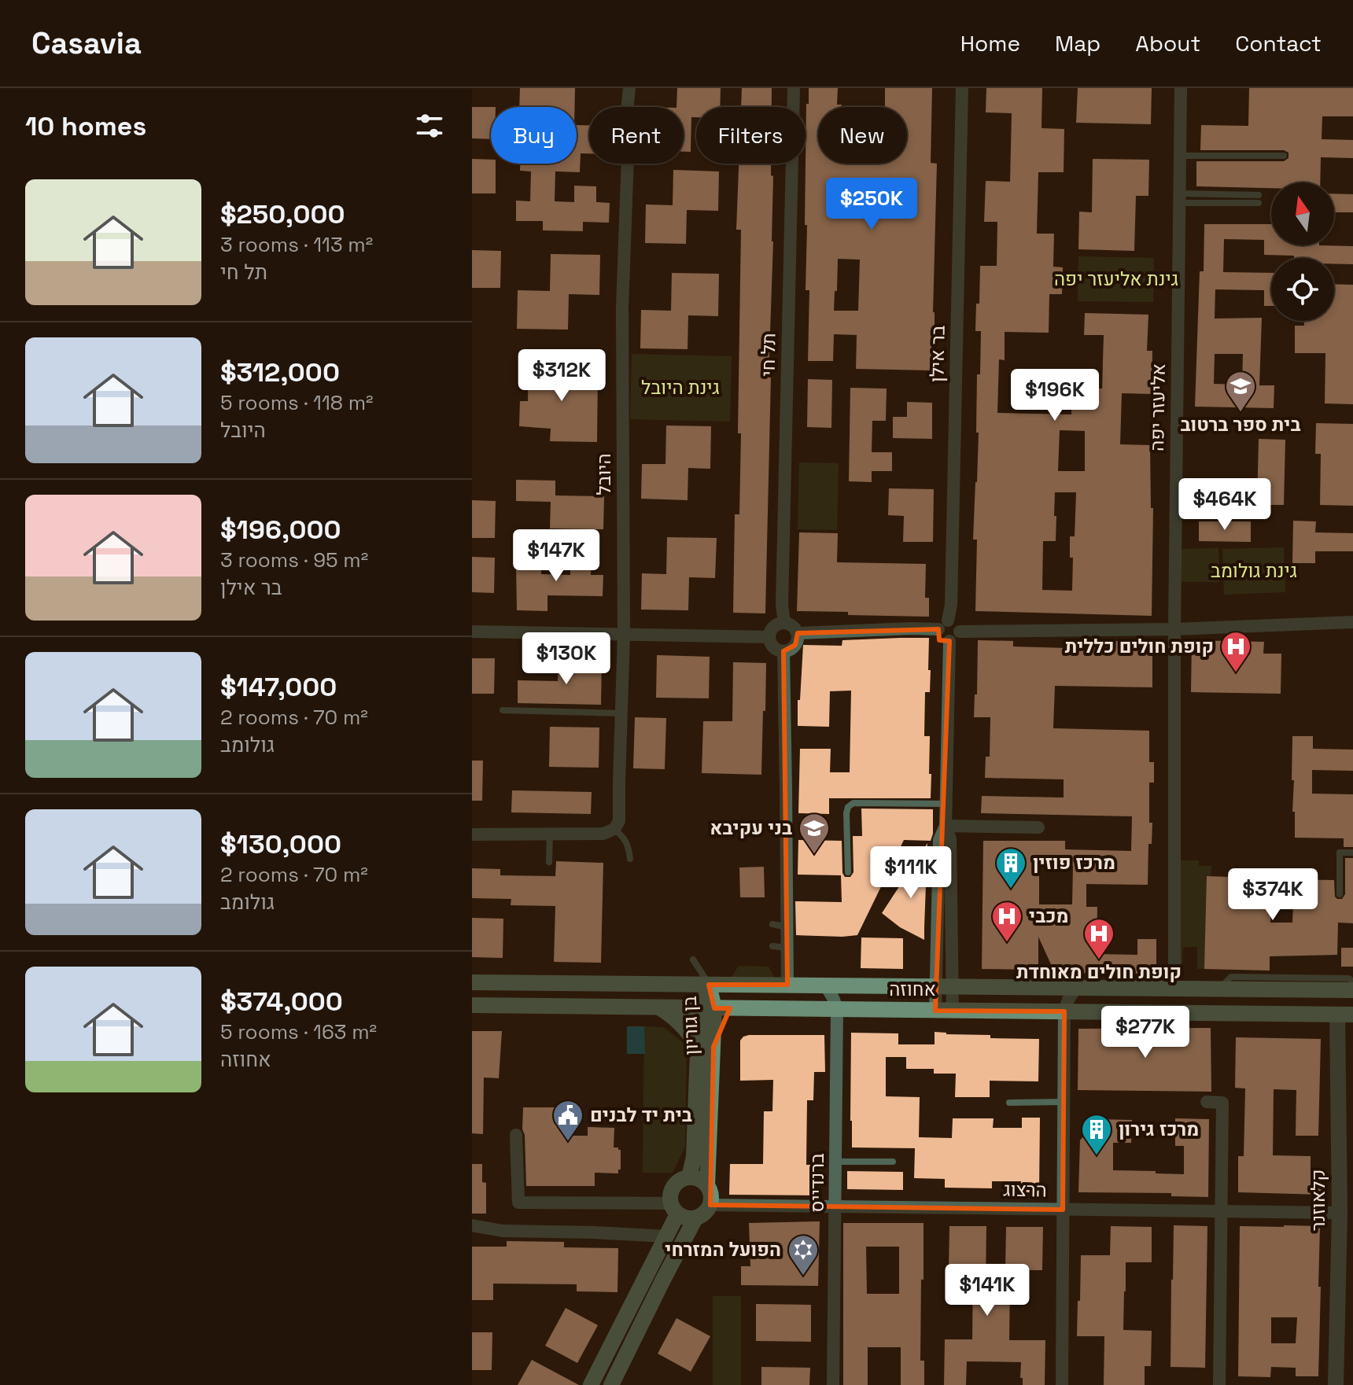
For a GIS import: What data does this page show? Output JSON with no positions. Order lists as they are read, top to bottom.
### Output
{
  "streets": {
    "main road": ["אחוזה", "בן גוריון"],
    "street": [
      "בר אילן",
      "תל חי",
      "אליעזר יפה",
      "היובל",
      "ברנדייס",
      "הרצוג",
      "קלאוזנר"
    ]
  },
  "crossings": [
    ["אליעזר יפה", "אחוזה"],
    ["אחוזה", "בן גוריון"],
    ["אחוזה", "ברנדייס"],
    ["אחוזה", "קלאוזנר"],
    ["בן גוריון", "הרצוג"],
    ["ברנדייס", "הרצוג"],
    ["הרצוג", "קלאוזנר"]
  ],
  "parks": ["גינת אליעזר יפה", "גינת היובל", "גינת גולומב"],
  "places": {
    "school or university": ["בית ספר ברטוב", "בני עקיבא"],
    "hospital": ["קופת חולים כללית", "מכבי", "קופת חולים מאוחדת"],
    "building": ["מרכז פוזין", "מרכז גירון"],
    "public building": ["בית יד לבנים"],
    "synagogue": ["הפועל המזרחי"]
  },
  "north": "top",
  "page": {
    "header": "Casavia",
    "nav": [
      "Home",
      "Map",
      "About",
      "Contact"
    ],
    "heading": "10 homes",
    "chip": [
      "Buy",
      "Rent",
      "Filters",
      "New"
    ],
    "list": [
      {
        "name": "$250,000",
        "note": "3 rooms · 113 m² · תל חי"
      },
      {
        "name": "$312,000",
        "note": "5 rooms · 118 m² · היובל"
      },
      {
        "name": "$196,000",
        "note": "3 rooms · 95 m² · בר אילן"
      },
      {
        "name": "$147,000",
        "note": "2 rooms · 70 m² · גולומב"
      },
      {
        "name": "$130,000",
        "note": "2 rooms · 70 m² · גולומב"
      },
      {
        "name": "$374,000",
        "note": "5 rooms · 163 m² · אחוזה"
      }
    ],
    "price": [
      "$250K",
      "$312K",
      "$196K",
      "$464K",
      "$147K",
      "$130K",
      "$111K",
      "$374K",
      "$277K",
      "$141K"
    ]
  }
}
